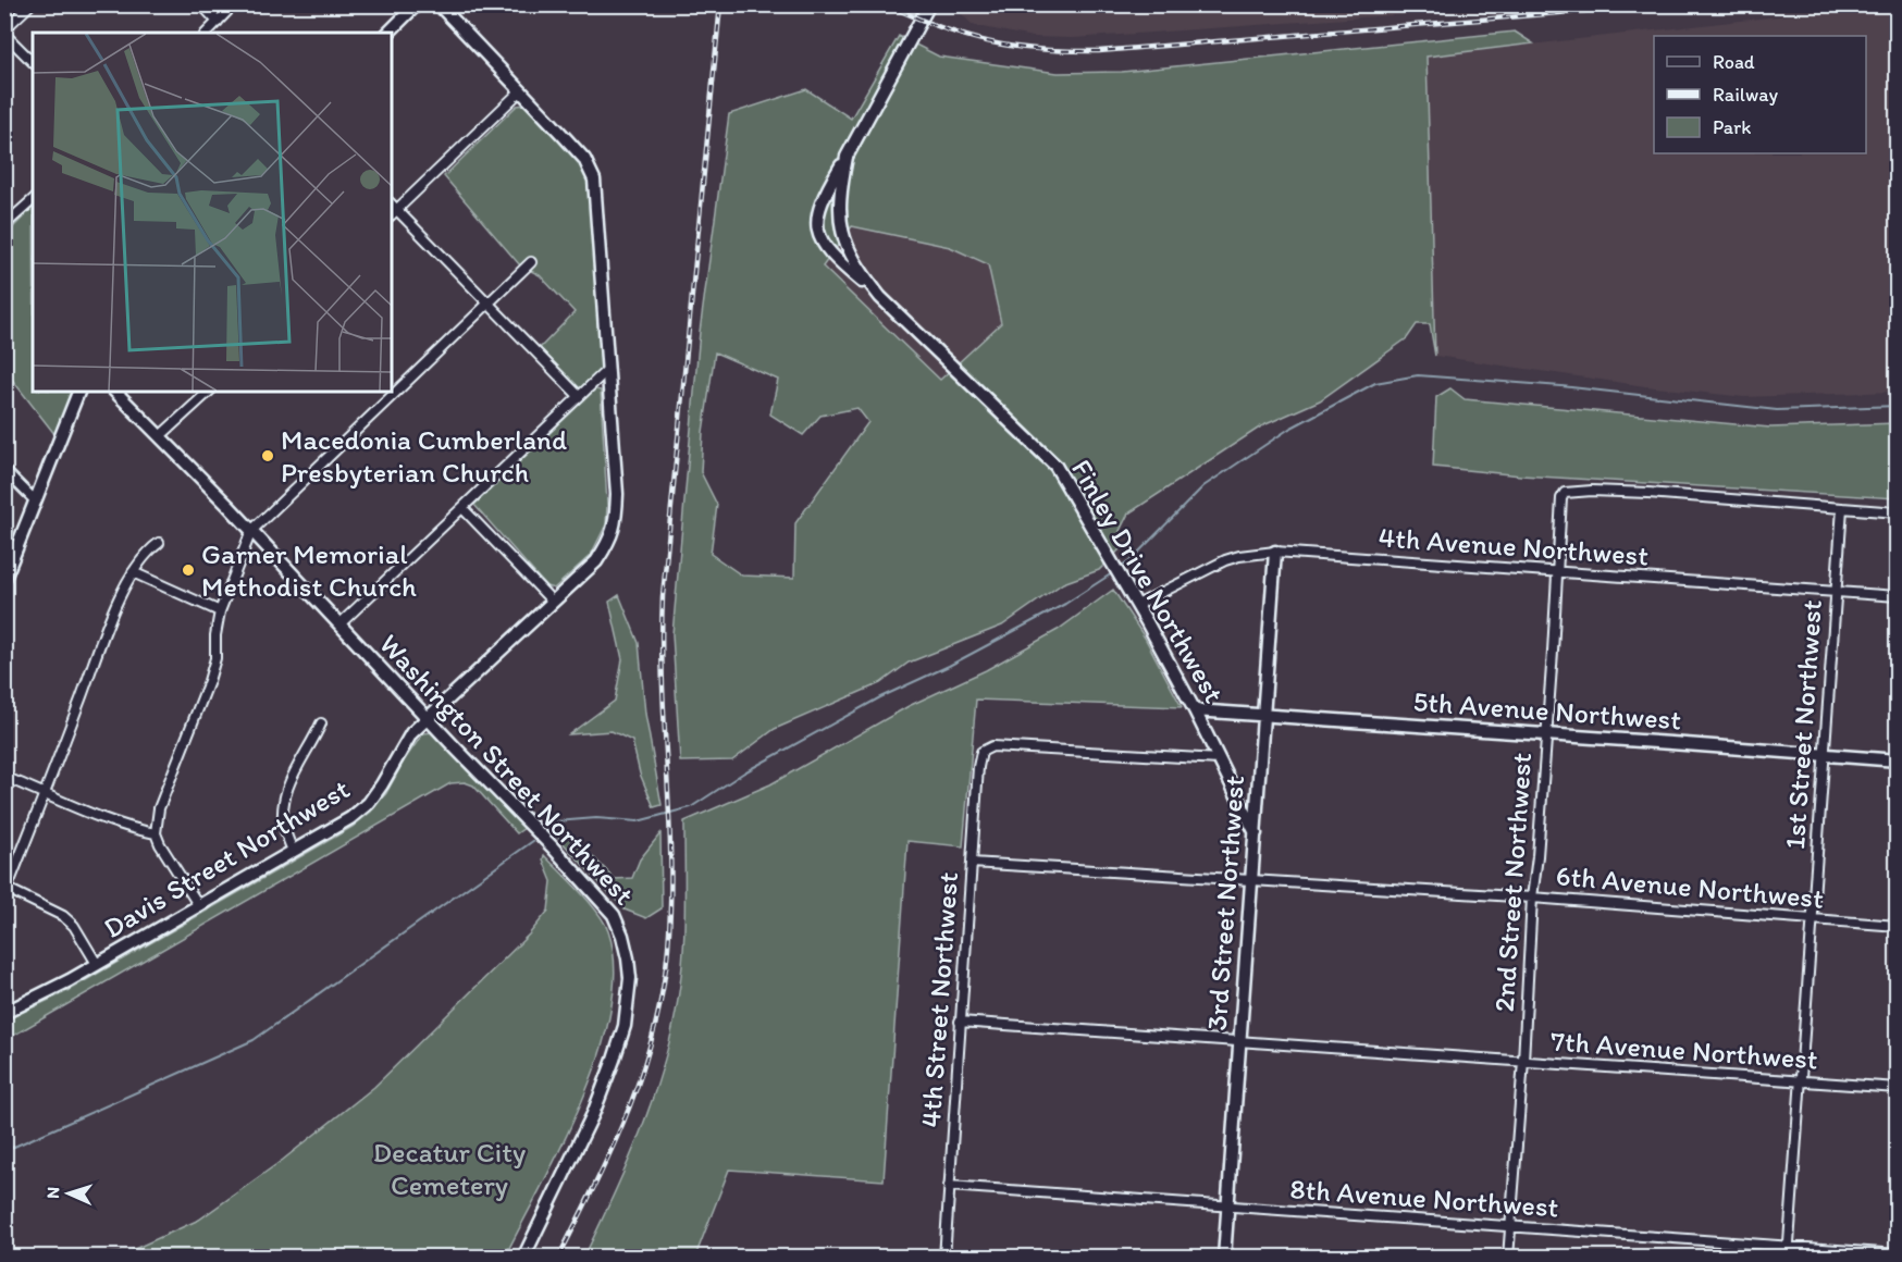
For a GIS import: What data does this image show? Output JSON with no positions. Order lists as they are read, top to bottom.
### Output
{
  "streets": {
    "street": [
      "4th Avenue Northwest",
      "Finley Drive Northwest",
      "5th Avenue Northwest",
      "1st Street Northwest",
      "Washington Street Northwest",
      "Davis Street Northwest",
      "2nd Street Northwest",
      "6th Avenue Northwest",
      "3rd Street Northwest",
      "4th Street Northwest",
      "7th Avenue Northwest",
      "8th Avenue Northwest"
    ]
  },
  "crossings": [
    ["4th Avenue Northwest", "Finley Drive Northwest"],
    ["4th Avenue Northwest", "1st Street Northwest"],
    ["4th Avenue Northwest", "2nd Street Northwest"],
    ["4th Avenue Northwest", "3rd Street Northwest"],
    ["Finley Drive Northwest", "5th Avenue Northwest"],
    ["Finley Drive Northwest", "3rd Street Northwest"],
    ["Finley Drive Northwest", "4th Street Northwest"],
    ["5th Avenue Northwest", "1st Street Northwest"],
    ["5th Avenue Northwest", "2nd Street Northwest"],
    ["5th Avenue Northwest", "3rd Street Northwest"],
    ["1st Street Northwest", "2nd Street Northwest"],
    ["1st Street Northwest", "6th Avenue Northwest"],
    ["1st Street Northwest", "7th Avenue Northwest"],
    ["1st Street Northwest", "8th Avenue Northwest"],
    ["Washington Street Northwest", "Davis Street Northwest"],
    ["2nd Street Northwest", "6th Avenue Northwest"],
    ["2nd Street Northwest", "7th Avenue Northwest"],
    ["2nd Street Northwest", "8th Avenue Northwest"],
    ["6th Avenue Northwest", "3rd Street Northwest"],
    ["6th Avenue Northwest", "4th Street Northwest"],
    ["3rd Street Northwest", "7th Avenue Northwest"],
    ["3rd Street Northwest", "8th Avenue Northwest"],
    ["4th Street Northwest", "7th Avenue Northwest"],
    ["4th Street Northwest", "8th Avenue Northwest"]
  ],
  "parks": ["Decatur City Cemetery"],
  "places": ["Macedonia Cumberland Presbyterian Church", "Garner Memorial Methodist Church"],
  "legend": ["Road", "Railway", "Park"],
  "north": "left"
}
